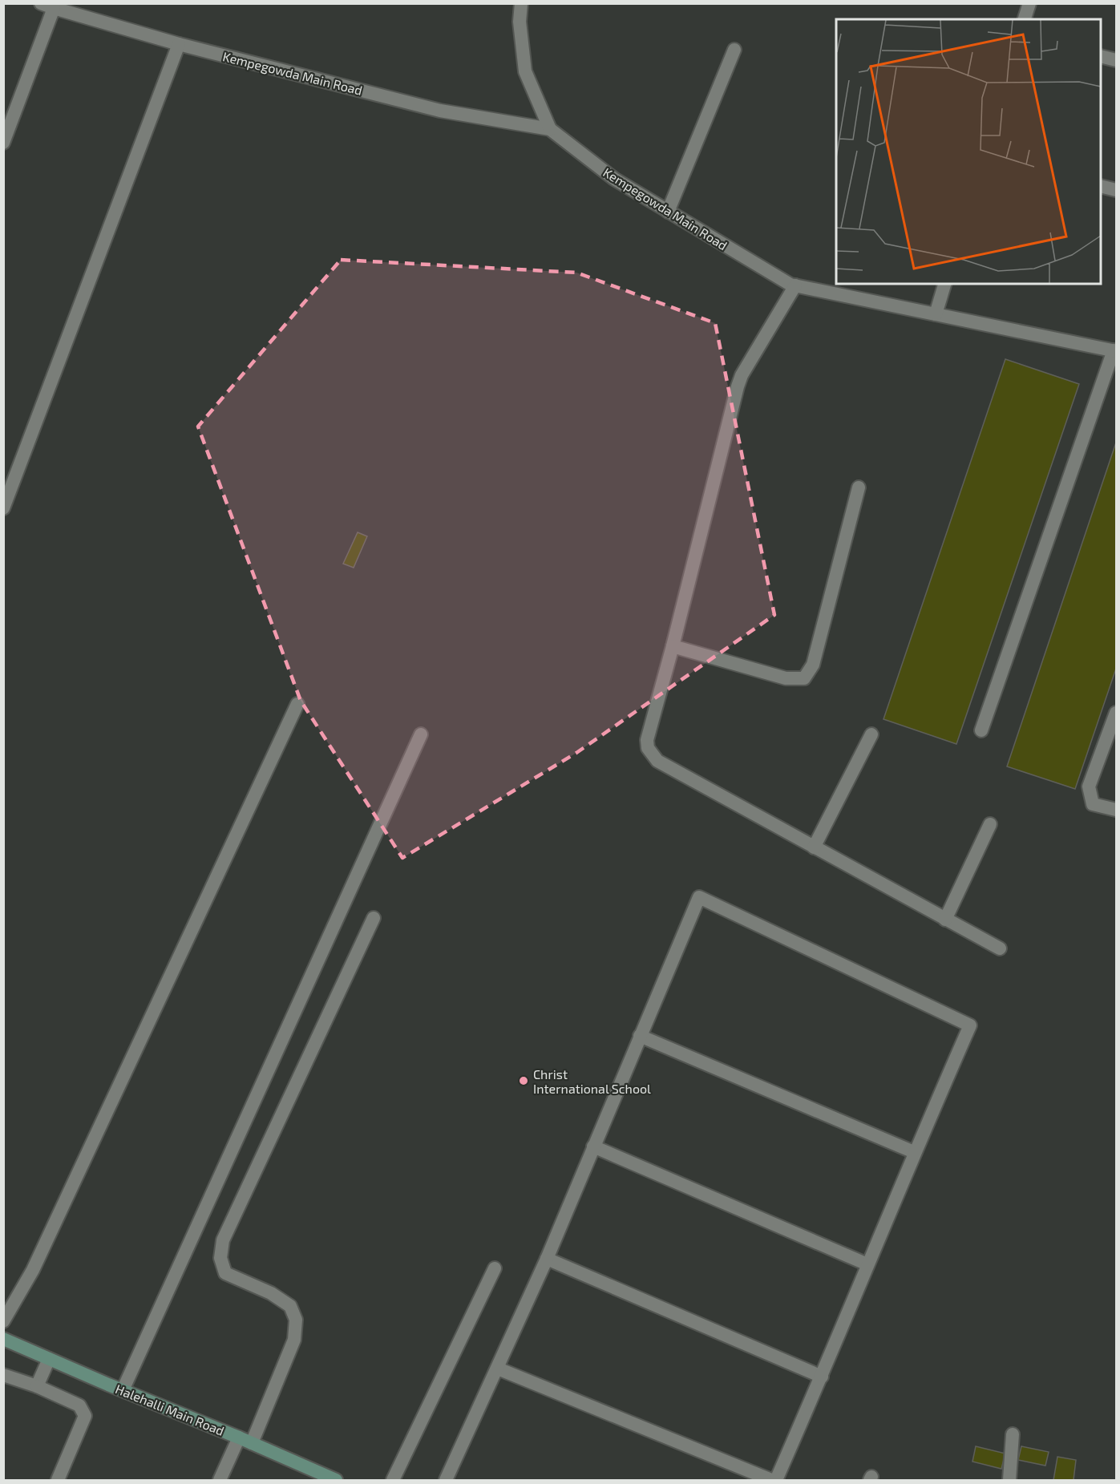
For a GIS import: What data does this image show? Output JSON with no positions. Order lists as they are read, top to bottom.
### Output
{
  "streets": {
    "main road": ["Halehalli Main Road"],
    "street": ["Kempegowda Main Road"]
  },
  "places": ["Christ International School"]
}
